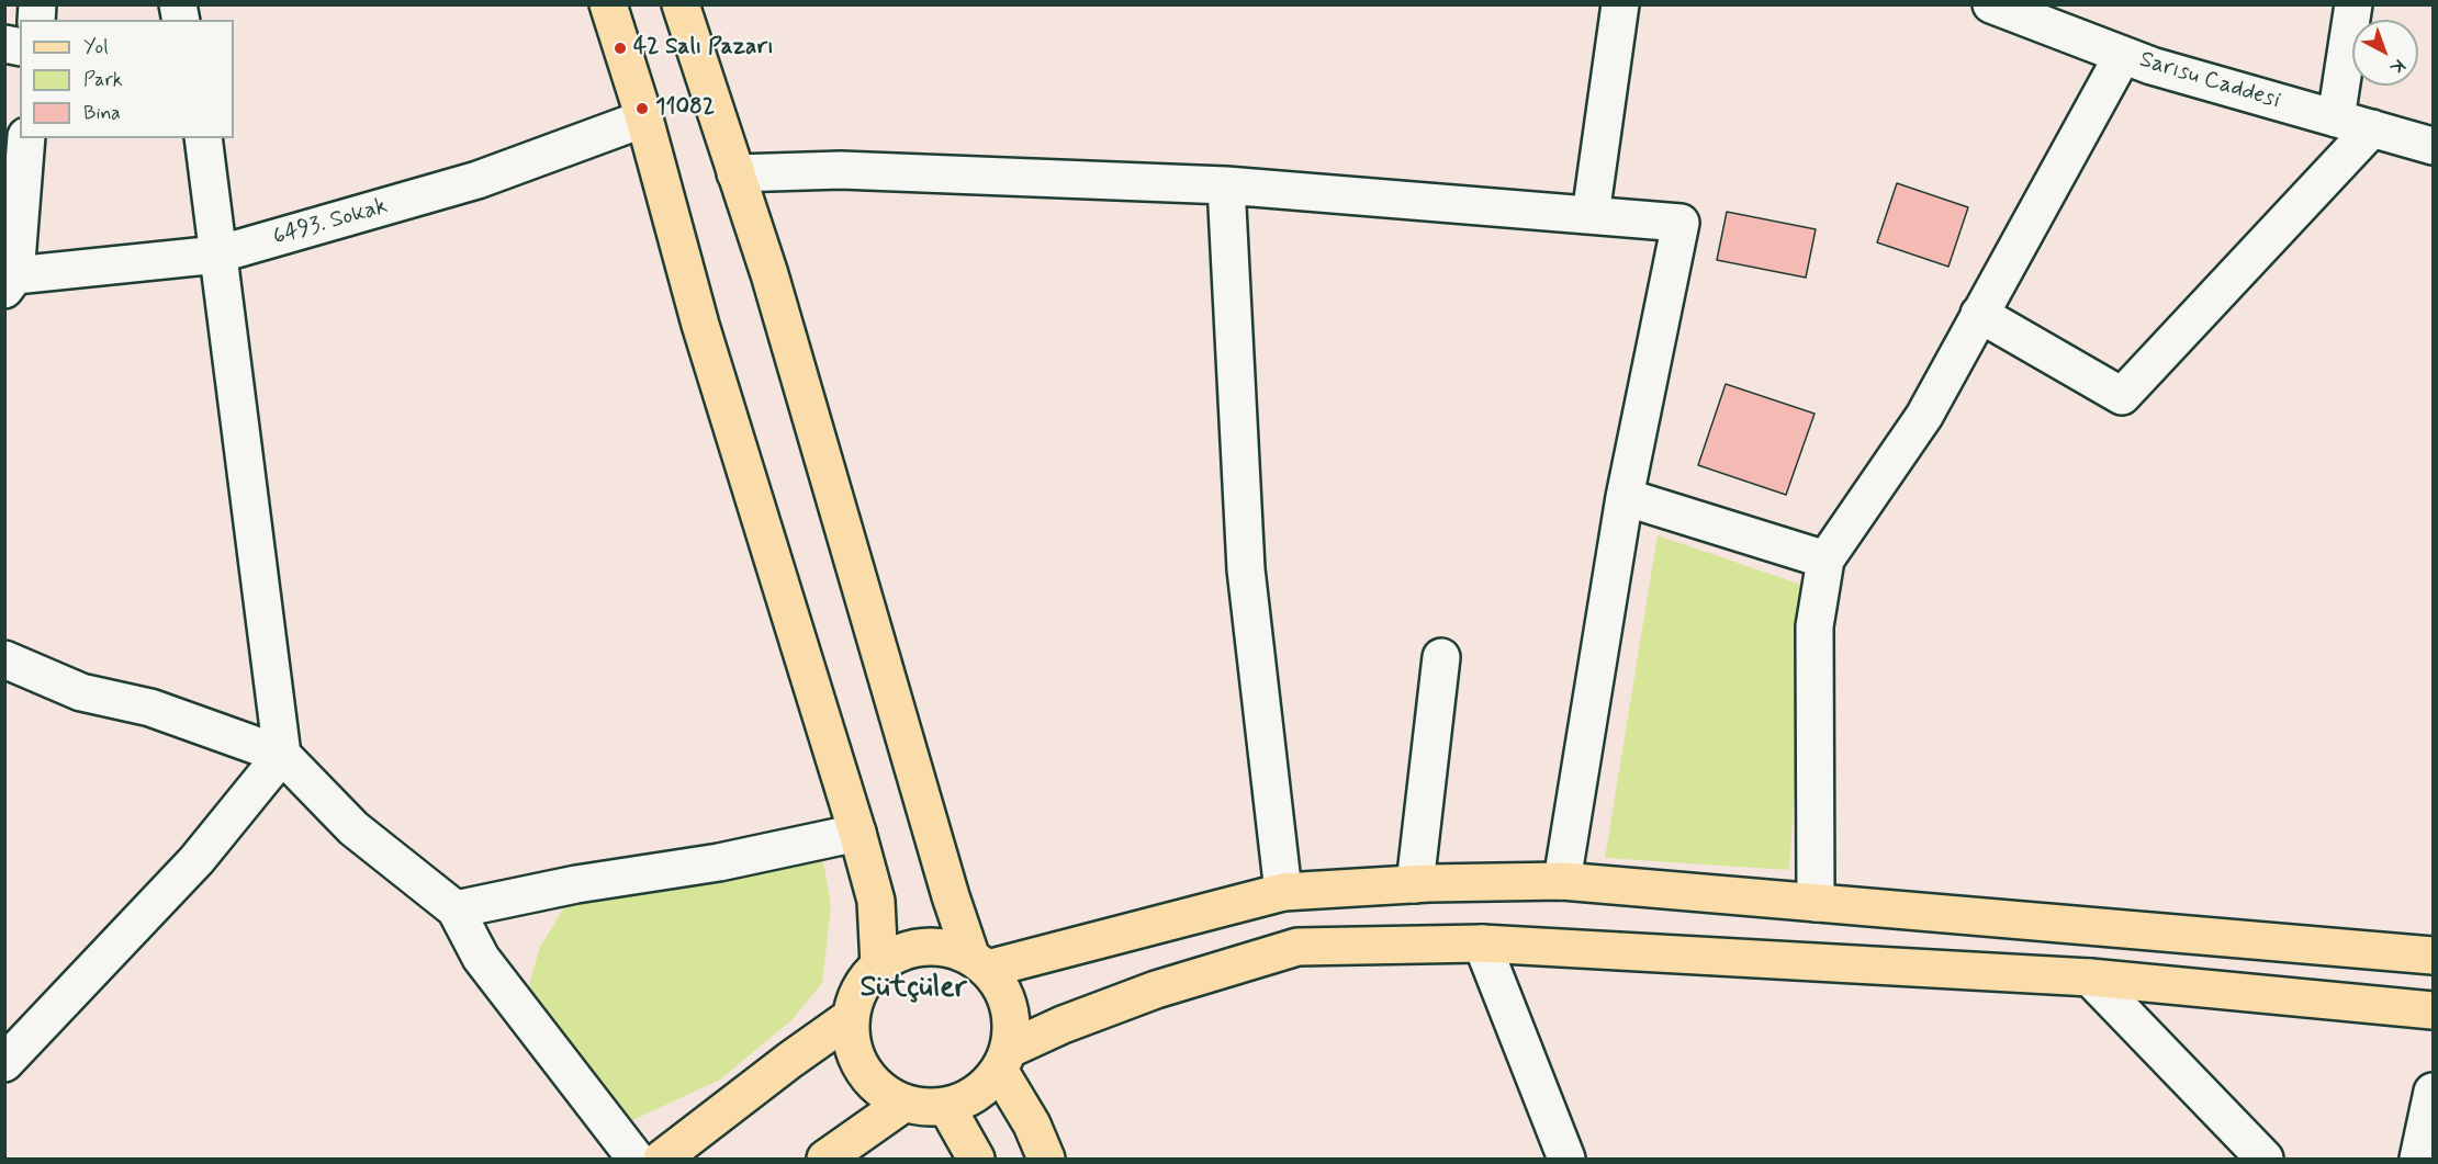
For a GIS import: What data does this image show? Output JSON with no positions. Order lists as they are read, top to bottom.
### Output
{
  "streets": {
    "street": ["Sarısu Caddesi", "6493. Sokak"]
  },
  "districts": ["Sütçüler"],
  "places": ["42 Salı Pazarı", "11082"],
  "legend": ["Yol", "Park", "Bina"],
  "north": "bottom right"
}
